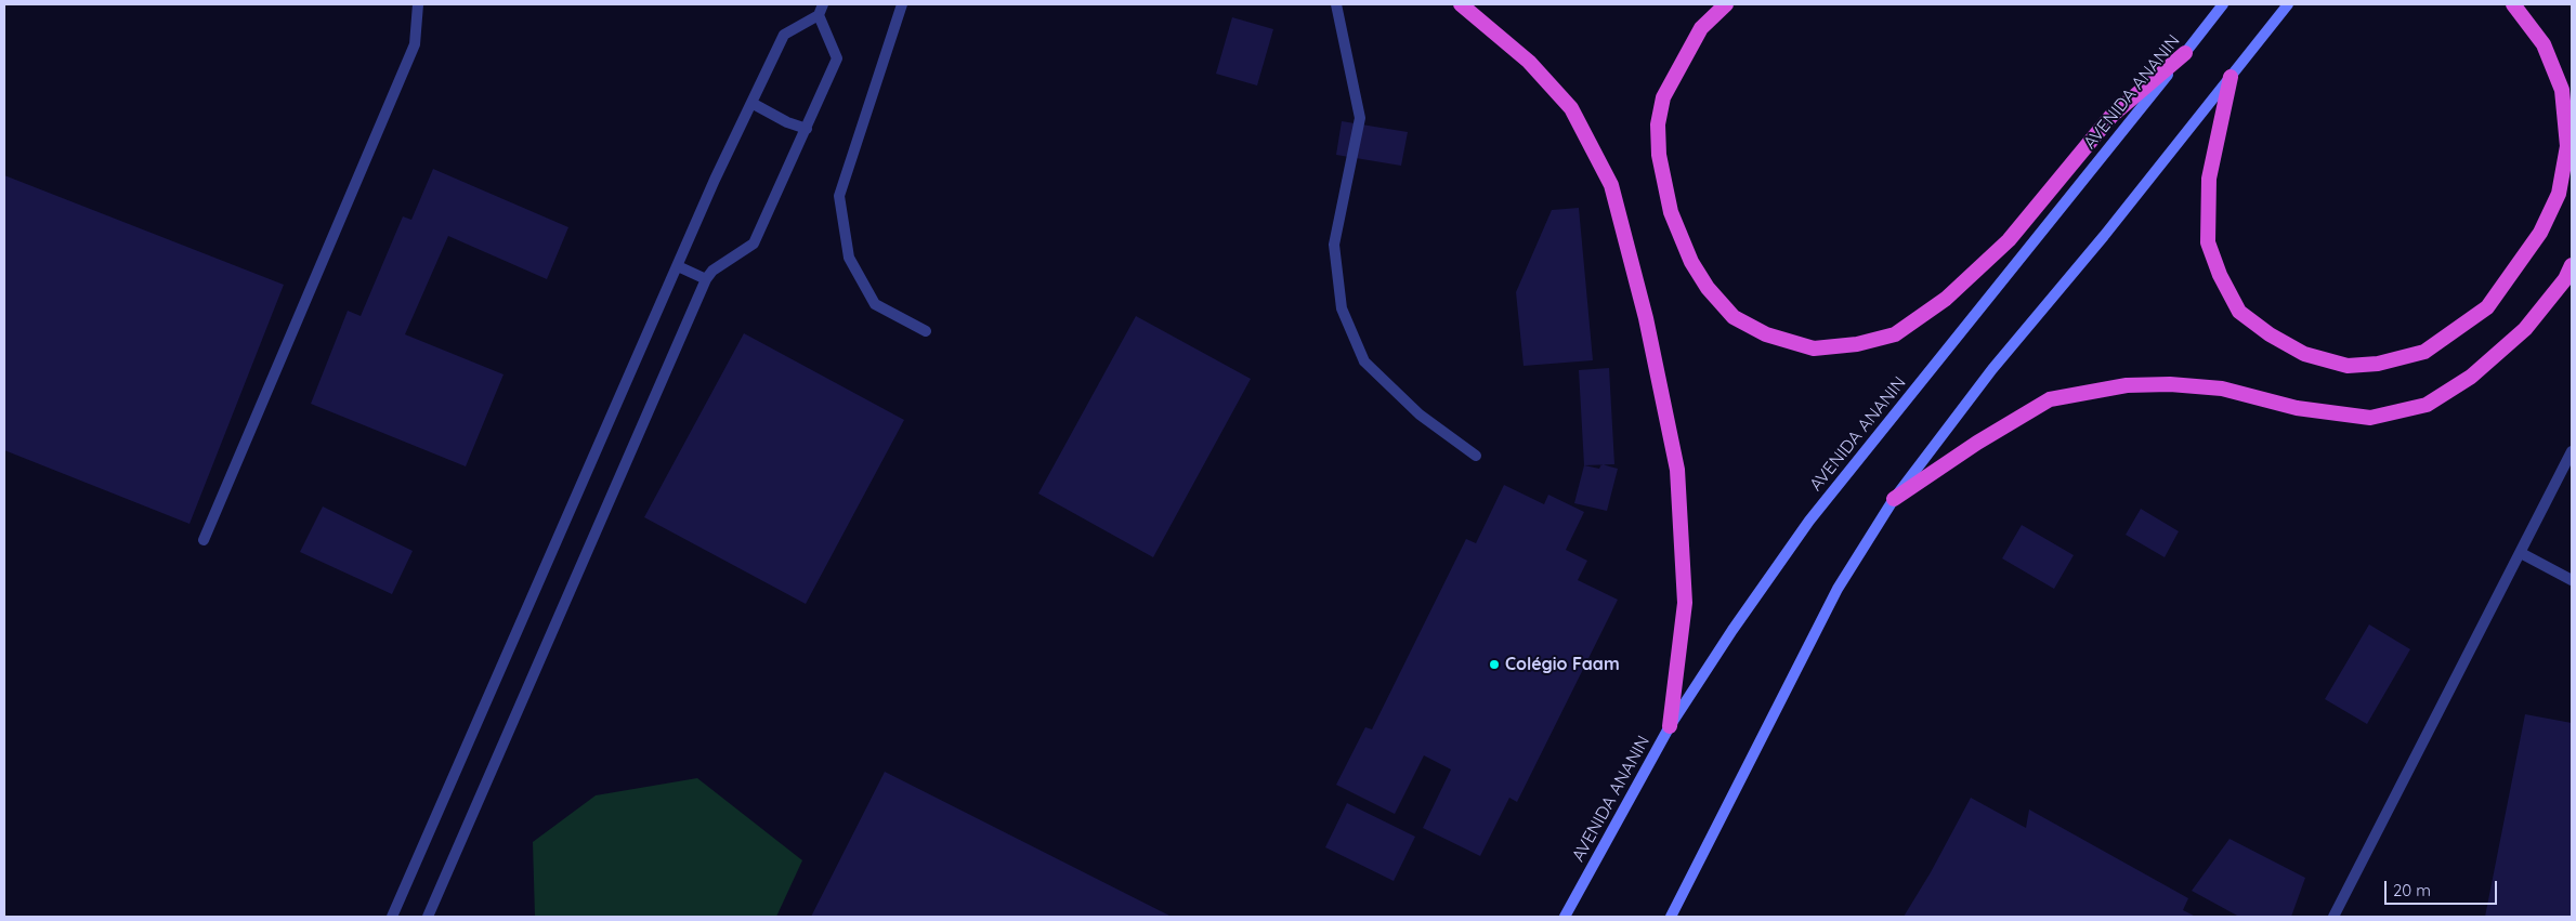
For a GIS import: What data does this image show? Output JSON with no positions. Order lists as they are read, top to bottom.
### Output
{
  "streets": {
    "main road": ["AVENIDA ANANIN"]
  },
  "places": ["Colégio Faam"],
  "scale_bar": "20 m"
}
